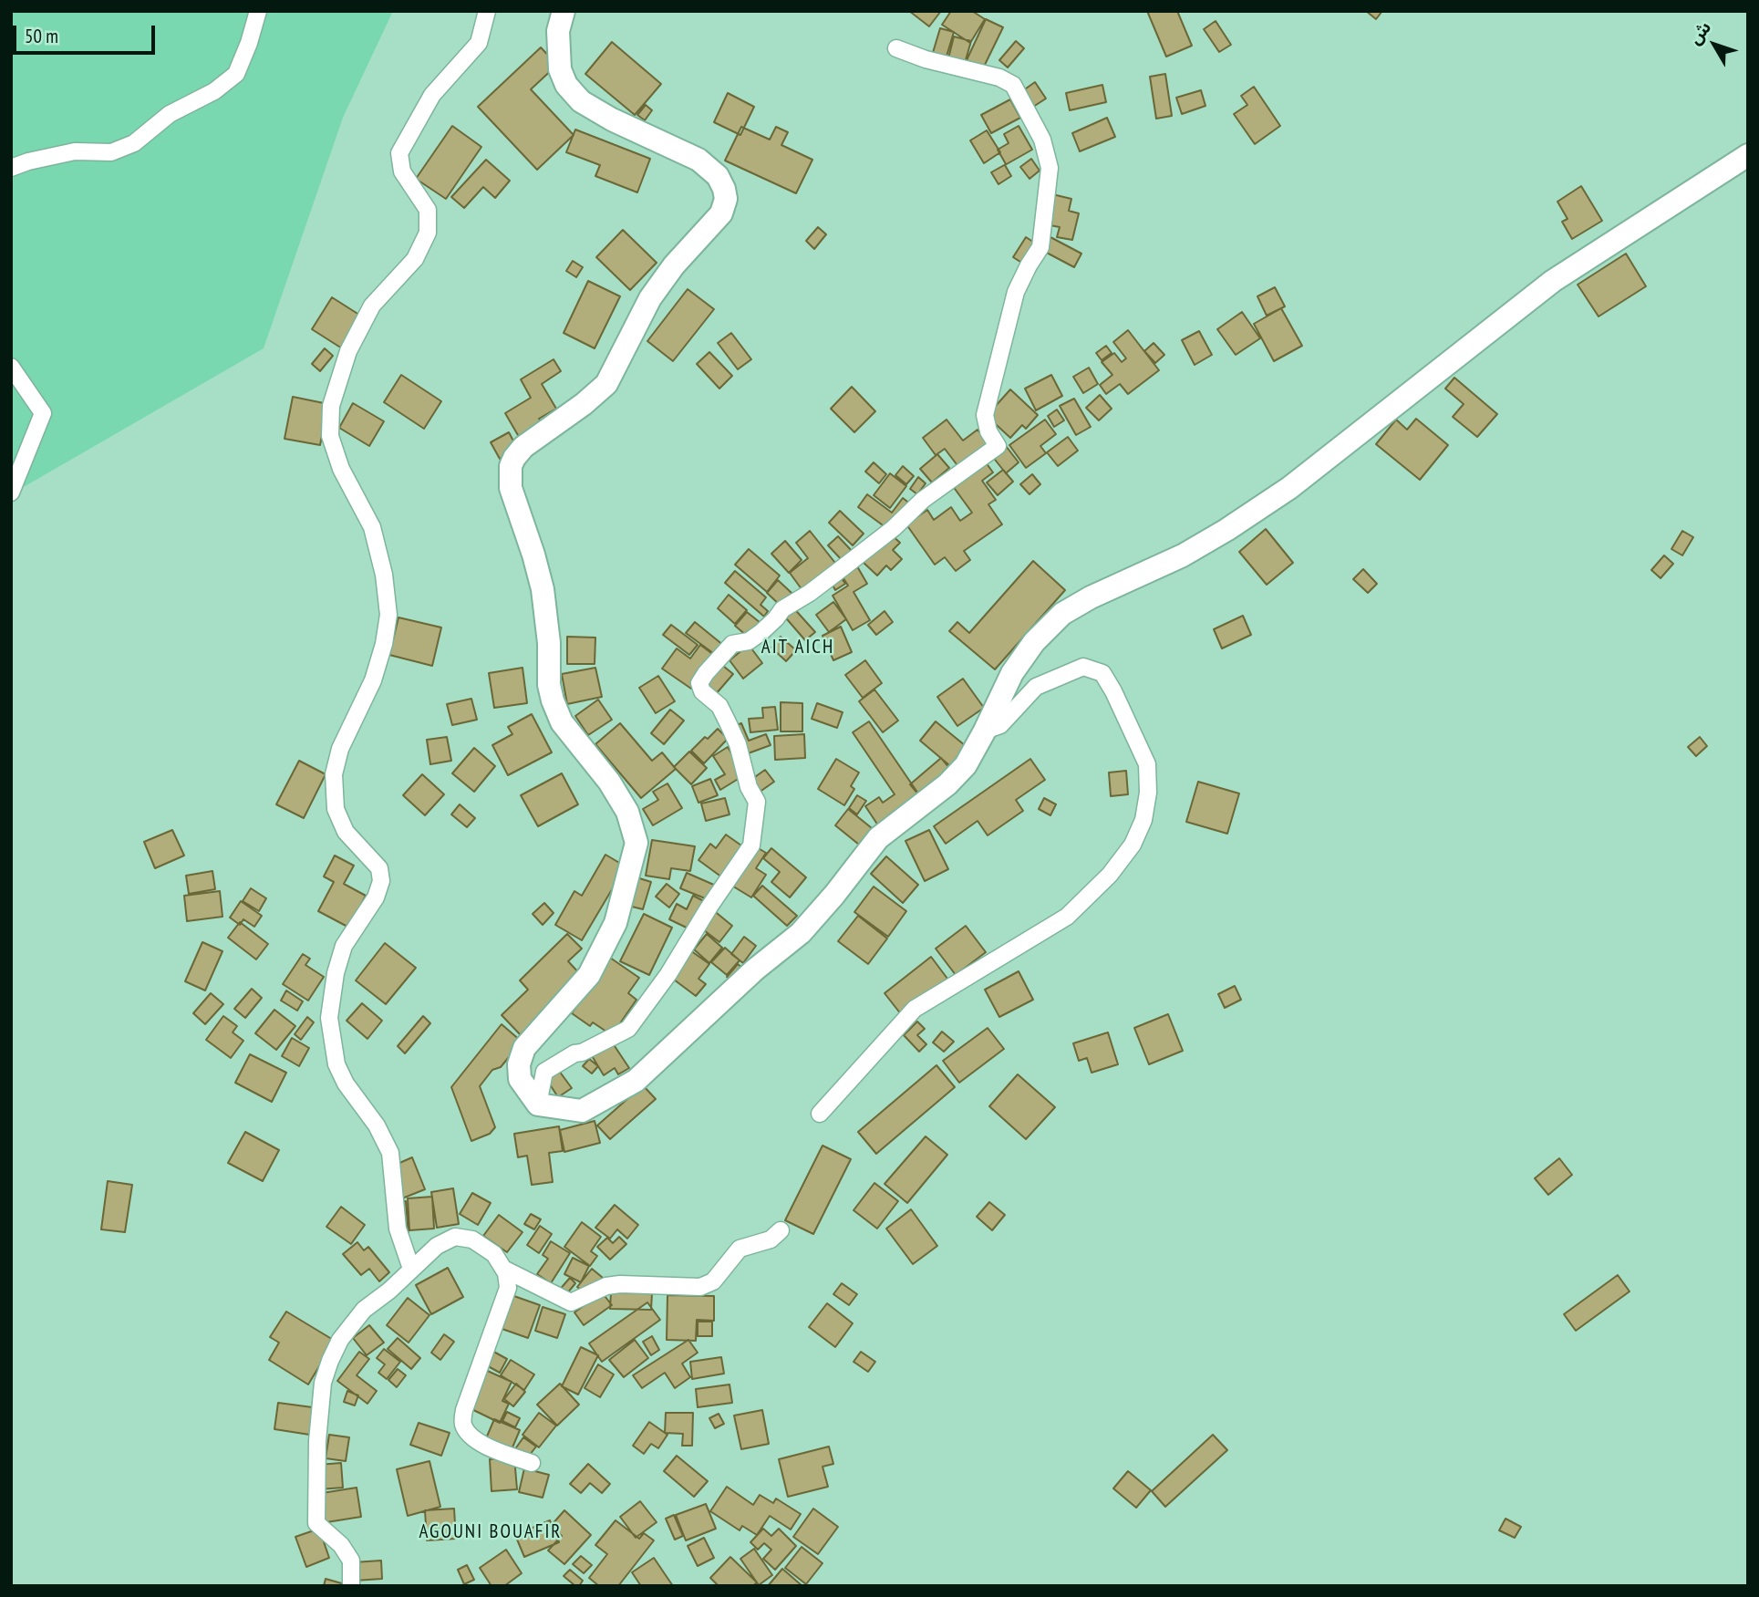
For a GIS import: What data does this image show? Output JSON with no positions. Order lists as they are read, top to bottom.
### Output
{
  "districts": ["AIT AICH", "AGOUNI BOUAFIR"],
  "scale_bar": "50 m",
  "north": "top left"
}
